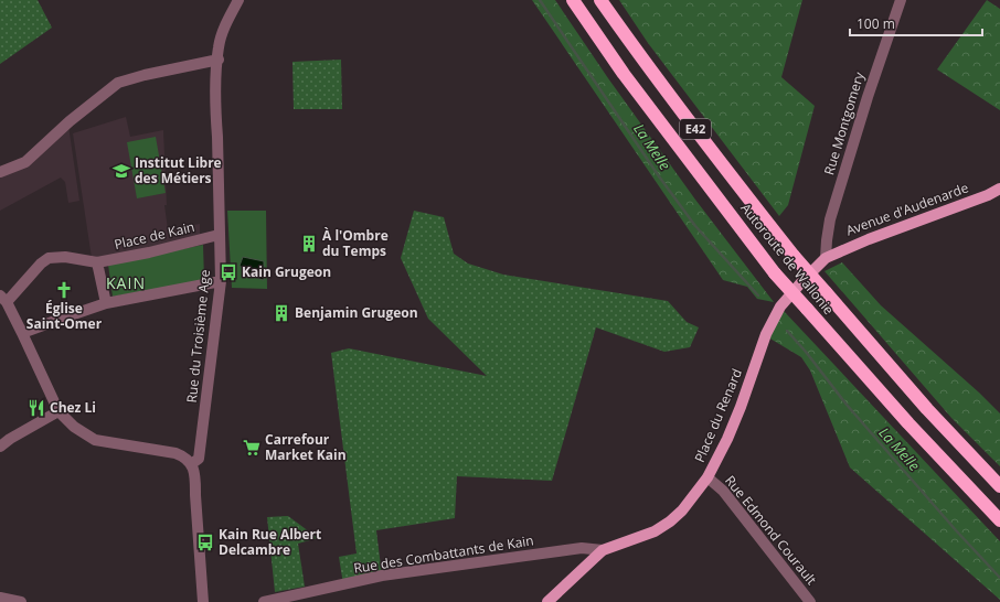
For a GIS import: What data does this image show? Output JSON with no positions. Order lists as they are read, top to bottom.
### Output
{
  "streets": {
    "highway": ["E42", "Autoroute de Wallonie"],
    "main road": ["Avenue d'Audenarde", "Place du Renard"],
    "street": [
      "Rue Montgomery",
      "Place de Kain",
      "Rue du Troisième Age",
      "Rue Edmond Courault",
      "Rue des Combattants de Kain"
    ]
  },
  "crossings": [
    ["Rue Montgomery", "Avenue d'Audenarde"],
    ["Rue Montgomery", "Place du Renard"],
    ["Avenue d'Audenarde", "Place du Renard"],
    ["Place de Kain", "Rue du Troisième Age"],
    ["Place du Renard", "Rue Edmond Courault"],
    ["Place du Renard", "Rue des Combattants de Kain"]
  ],
  "districts": ["KAIN"],
  "water": ["La Melle"],
  "places": {
    "school or university": ["Institut Libre des Métiers"],
    "building": ["À l'Ombre du Temps", "Benjamin Grugeon"],
    "bus stop": ["Kain Grugeon", "Kain Rue Albert Delcambre"],
    "church": ["Église Saint-Omer"],
    "restaurant": ["Chez Li"],
    "supermarket": ["Carrefour Market Kain"]
  },
  "scale_bar": "100 m"
}
